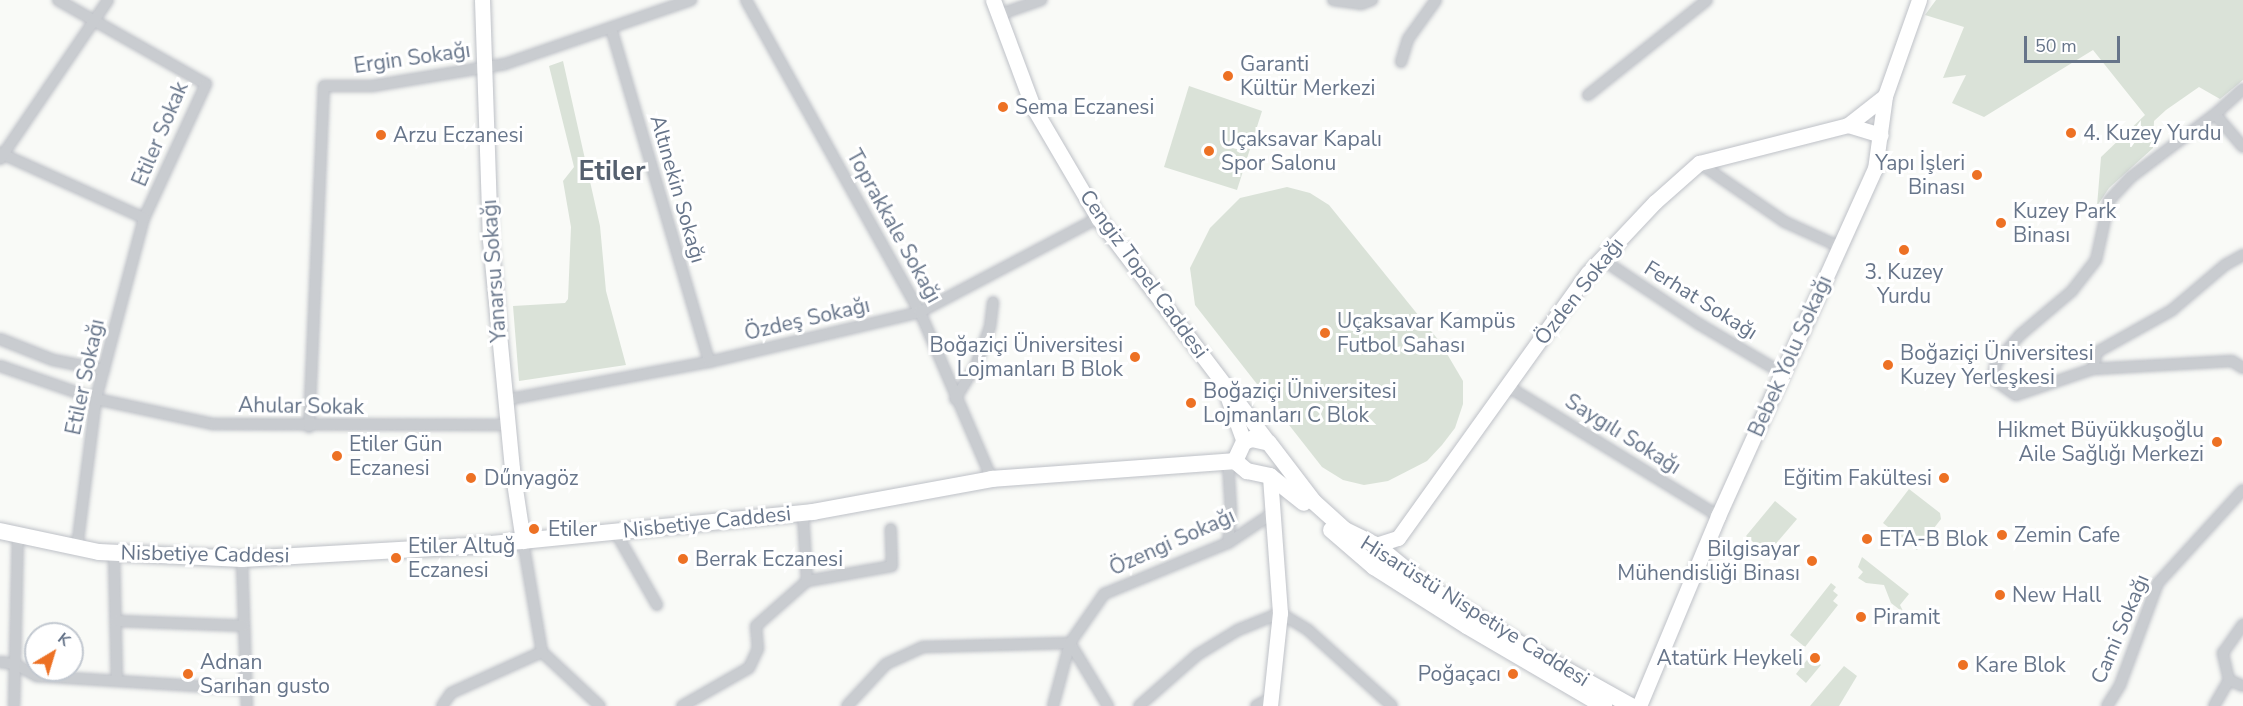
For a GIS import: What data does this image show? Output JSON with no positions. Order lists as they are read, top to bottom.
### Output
{
  "streets": {
    "main road": ["Nisbetiye Caddesi", "Hisarüstü Nispetiye Caddesi"],
    "street": [
      "Ergin Sokağı",
      "Etiler Sokak",
      "Altınekin Sokağı",
      "Toprakkale Sokağı",
      "Yanarsu Sokağı",
      "Cengiz Topel Caddesi",
      "Özden Sokağı",
      "Ferhat Sokağı",
      "Özdeş Sokağı",
      "Bebek Yolu Sokağı",
      "Etiler Sokağı",
      "Ahular Sokak",
      "Saygılı Sokağı",
      "Özengi Sokağı",
      "Cami Sokağı"
    ]
  },
  "crossings": [
    ["Ergin Sokağı", "Altınekin Sokağı"],
    ["Ergin Sokağı", "Yanarsu Sokağı"],
    ["Ergin Sokağı", "Ahular Sokak"],
    ["Etiler Sokak", "Etiler Sokağı"],
    ["Altınekin Sokağı", "Özdeş Sokağı"],
    ["Toprakkale Sokağı", "Özdeş Sokağı"],
    ["Toprakkale Sokağı", "Nisbetiye Caddesi"],
    ["Yanarsu Sokağı", "Özdeş Sokağı"],
    ["Yanarsu Sokağı", "Ahular Sokak"],
    ["Yanarsu Sokağı", "Nisbetiye Caddesi"],
    ["Cengiz Topel Caddesi", "Özdeş Sokağı"],
    ["Cengiz Topel Caddesi", "Hisarüstü Nispetiye Caddesi"],
    ["Özden Sokağı", "Ferhat Sokağı"],
    ["Özden Sokağı", "Bebek Yolu Sokağı"],
    ["Özden Sokağı", "Saygılı Sokağı"],
    ["Özden Sokağı", "Hisarüstü Nispetiye Caddesi"],
    ["Ferhat Sokağı", "Bebek Yolu Sokağı"],
    ["Bebek Yolu Sokağı", "Saygılı Sokağı"],
    ["Etiler Sokağı", "Ahular Sokak"],
    ["Etiler Sokağı", "Nisbetiye Caddesi"]
  ],
  "districts": ["Etiler"],
  "places": [
    "Garanti Kültür Merkezi",
    "Sema Eczanesi",
    "4. Kuzey Yurdu",
    "Arzu Eczanesi",
    "Uçaksavar Kapalı Spor Salonu",
    "Yapı İşleri Binası",
    "Kuzey Park Binası",
    "3. Kuzey Yurdu",
    "Uçaksavar Kampüs Futbol Sahası",
    "Boğaziçi Üniversitesi Lojmanları B Blok",
    "Boğaziçi Üniversitesi Kuzey Yerleşkesi",
    "Boğaziçi Üniversitesi Lojmanları C Blok",
    "Hikmet Büyükkuşoğlu Aile Sağlığı Merkezi",
    "Etiler Gün Eczanesi",
    "Dűnyagöz",
    "Eğitim Fakültesi",
    "Etiler",
    "Zemin Cafe",
    "ETA-B Blok",
    "Etiler Altuğ Eczanesi",
    "Berrak Eczanesi",
    "Bilgisayar Mühendisliği Binası",
    "New Hall",
    "Piramit",
    "Atatürk Heykeli",
    "Kare Blok",
    "Adnan Sarıhan gusto",
    "Poğaçacı"
  ],
  "scale_bar": "50 m",
  "north": "top right"
}
